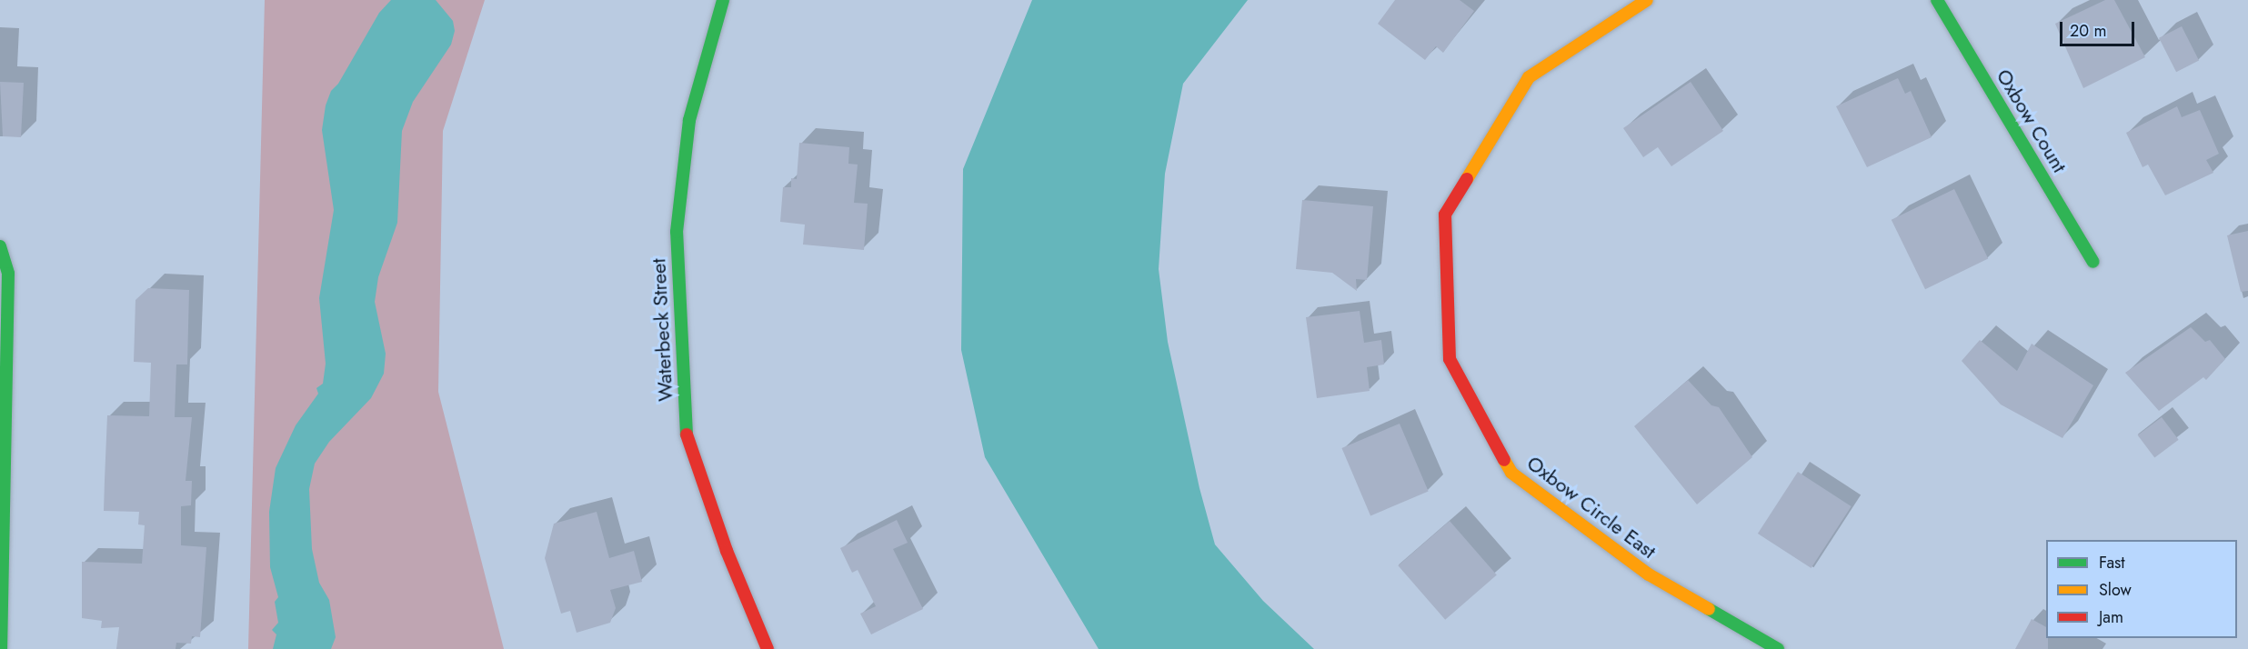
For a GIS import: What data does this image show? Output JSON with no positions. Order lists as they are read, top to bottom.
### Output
{
  "streets": {
    "street": ["Oxbow Count", "Waterbeck Street", "Oxbow Circle East"]
  },
  "legend": ["Fast", "Slow", "Jam"],
  "scale_bar": "20 m"
}
